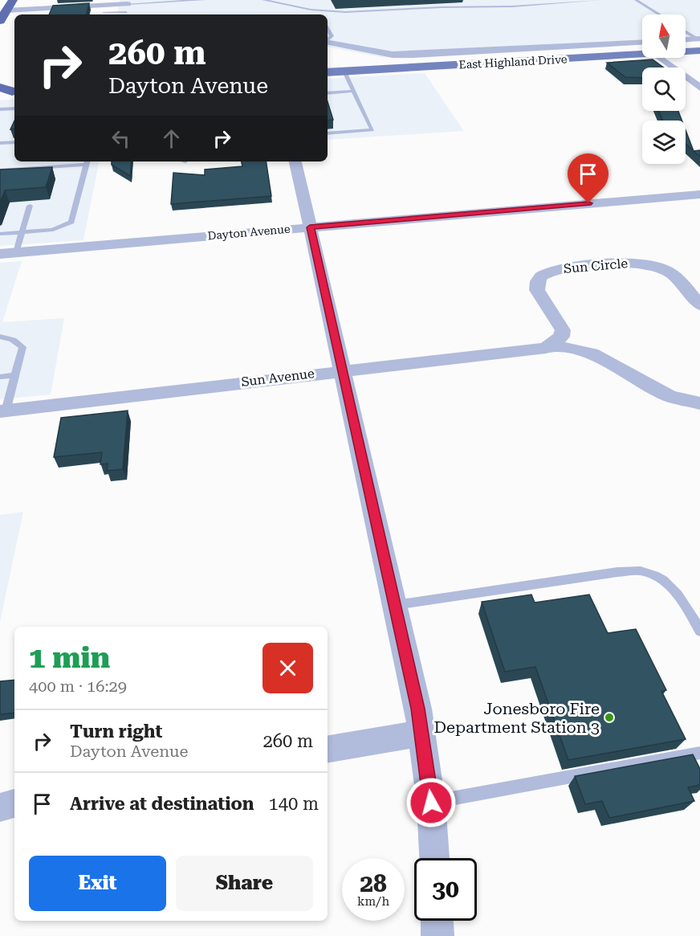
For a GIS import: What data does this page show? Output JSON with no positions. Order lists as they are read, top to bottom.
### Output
{
  "streets": {
    "main road": ["East Highland Drive"],
    "street": ["Dayton Avenue", "Sun Circle", "Sun Avenue"]
  },
  "crossings": [
    ["Sun Circle", "Sun Avenue"]
  ],
  "places": ["Jonesboro Fire Department Station 3"],
  "north": "top",
  "page": {
    "turn": ["260 m", "Dayton Avenue"],
    "heading": ["1 min", "400 m · 16:29"],
    "list": [
      {
        "name": "Turn right",
        "note": "Dayton Avenue",
        "value": "260 m"
      },
      {
        "name": "Arrive at destination",
        "value": "140 m"
      }
    ],
    "buttons": ["Exit", "Share"],
    "speed": "28 km/h",
    "limit": "30"
  }
}
